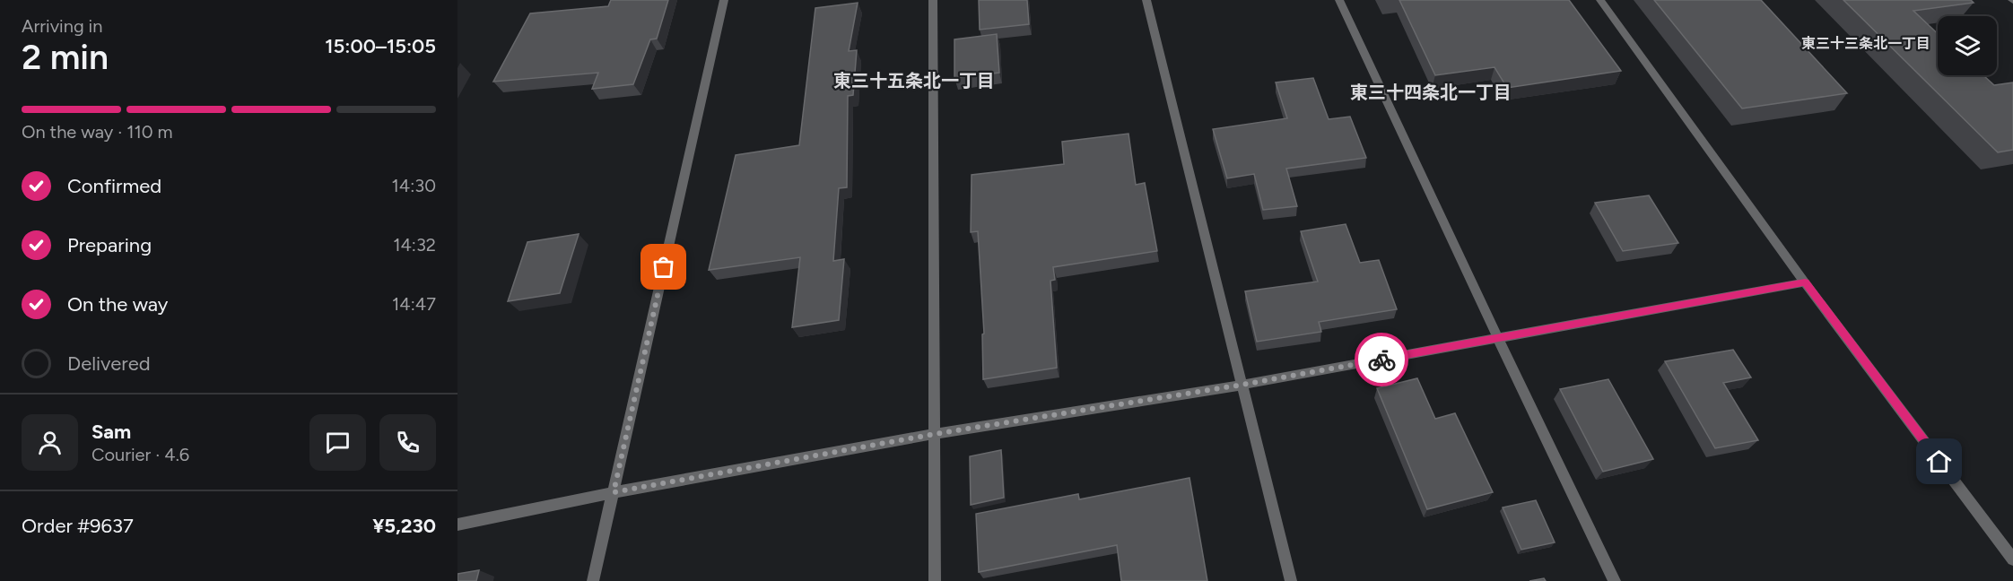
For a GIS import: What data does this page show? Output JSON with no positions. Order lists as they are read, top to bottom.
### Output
{
  "districts": ["東三十三条北一丁目", "東三十五条北一丁目", "東三十四条北一丁目"],
  "page": {
    "heading": ["2 min", "Arriving in", "15:00–15:05"],
    "panel": [
      "Sam",
      "Courier · 4.6",
      "Order #9637",
      "¥5,230"
    ],
    "bar": "On the way · 110 m",
    "list": [
      ["Confirmed", "14:30"],
      ["Preparing", "14:32"],
      ["On the way", "14:47"],
      "Delivered"
    ]
  }
}
